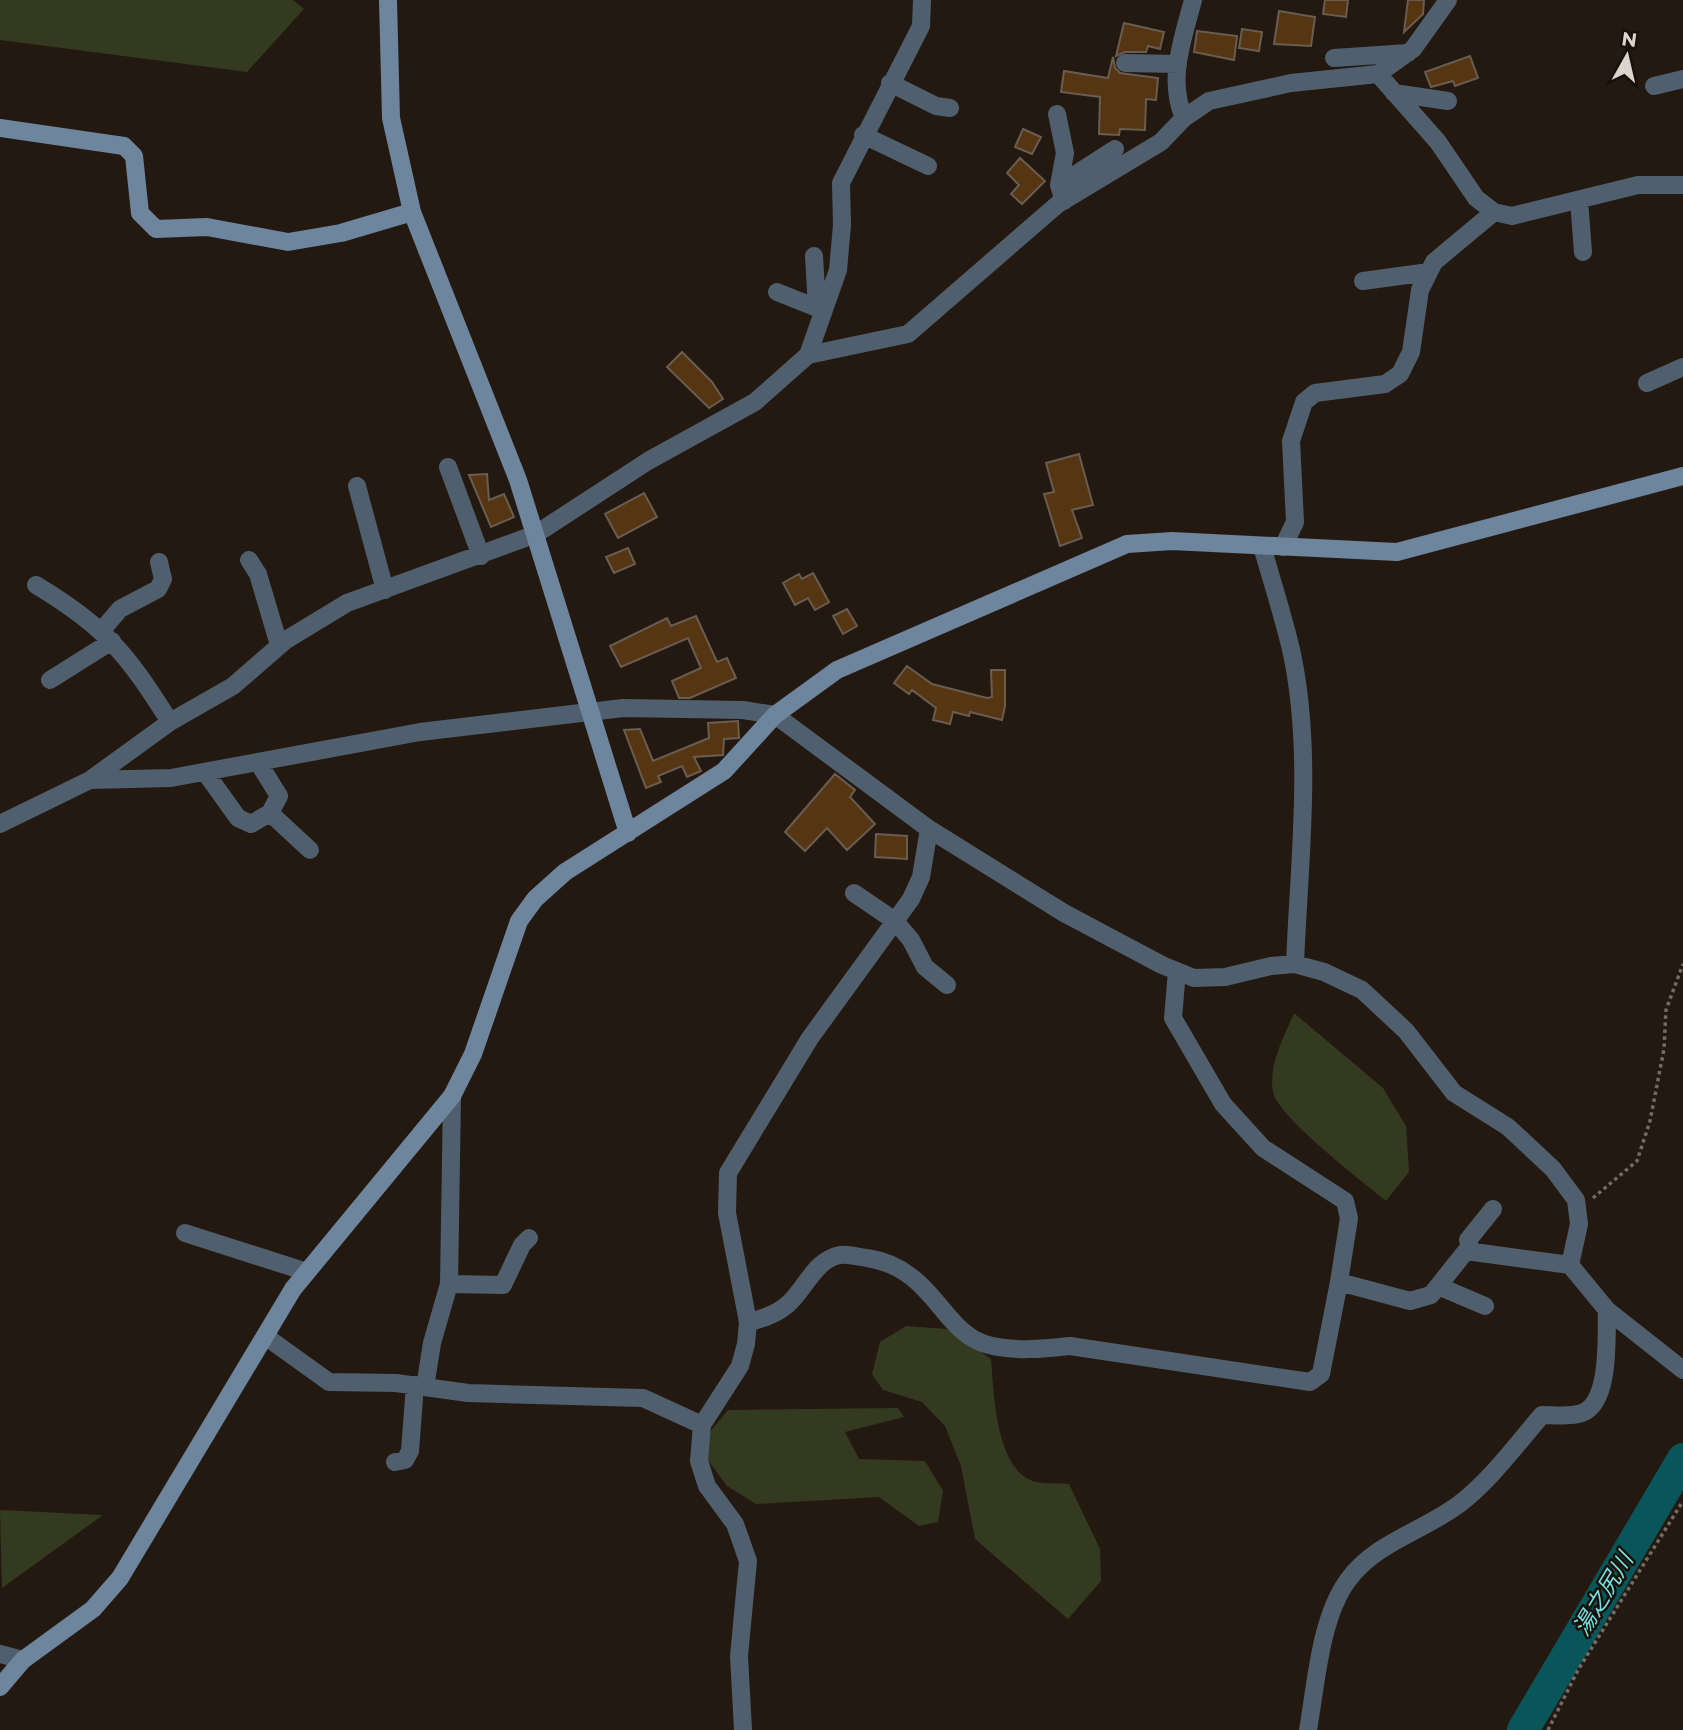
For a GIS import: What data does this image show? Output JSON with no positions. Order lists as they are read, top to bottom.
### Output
{
  "water": ["湯之尻川"],
  "north": "top"
}
